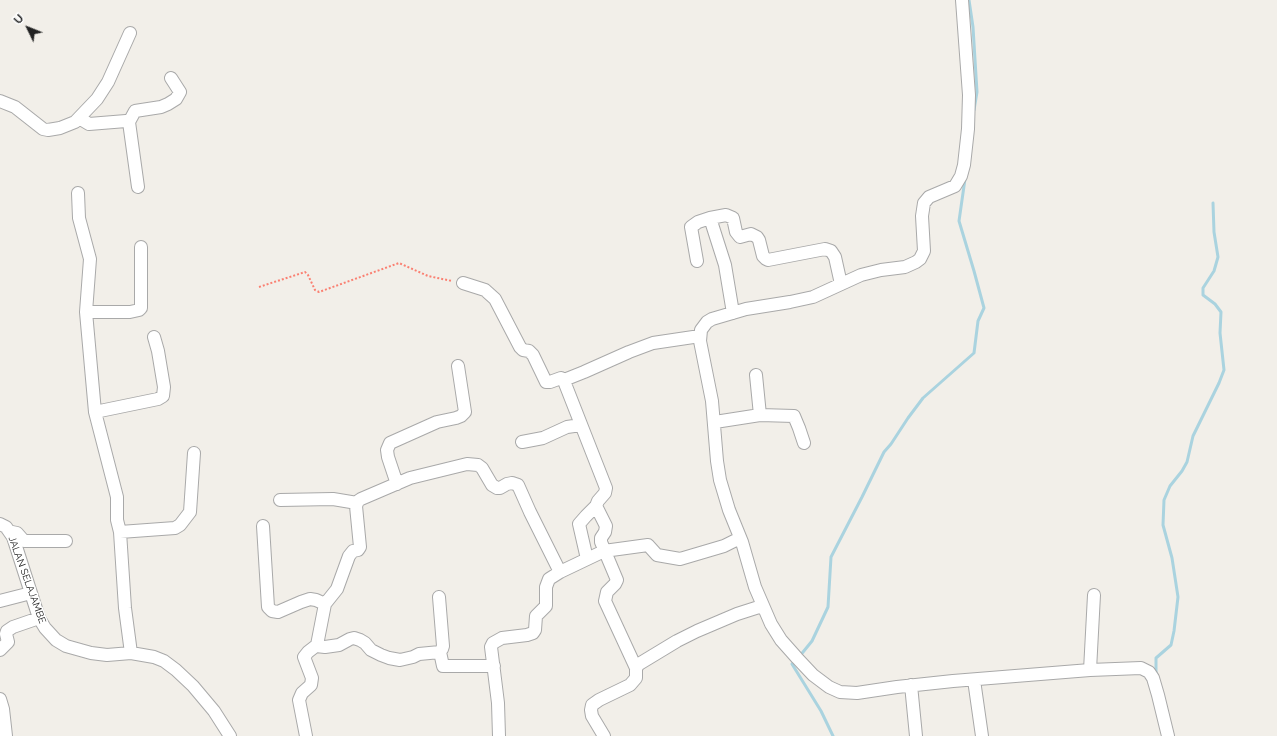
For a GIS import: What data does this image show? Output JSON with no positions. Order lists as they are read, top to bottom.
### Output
{
  "streets": {
    "street": ["JALAN SELAJAMBE"]
  },
  "north": "top left"
}
